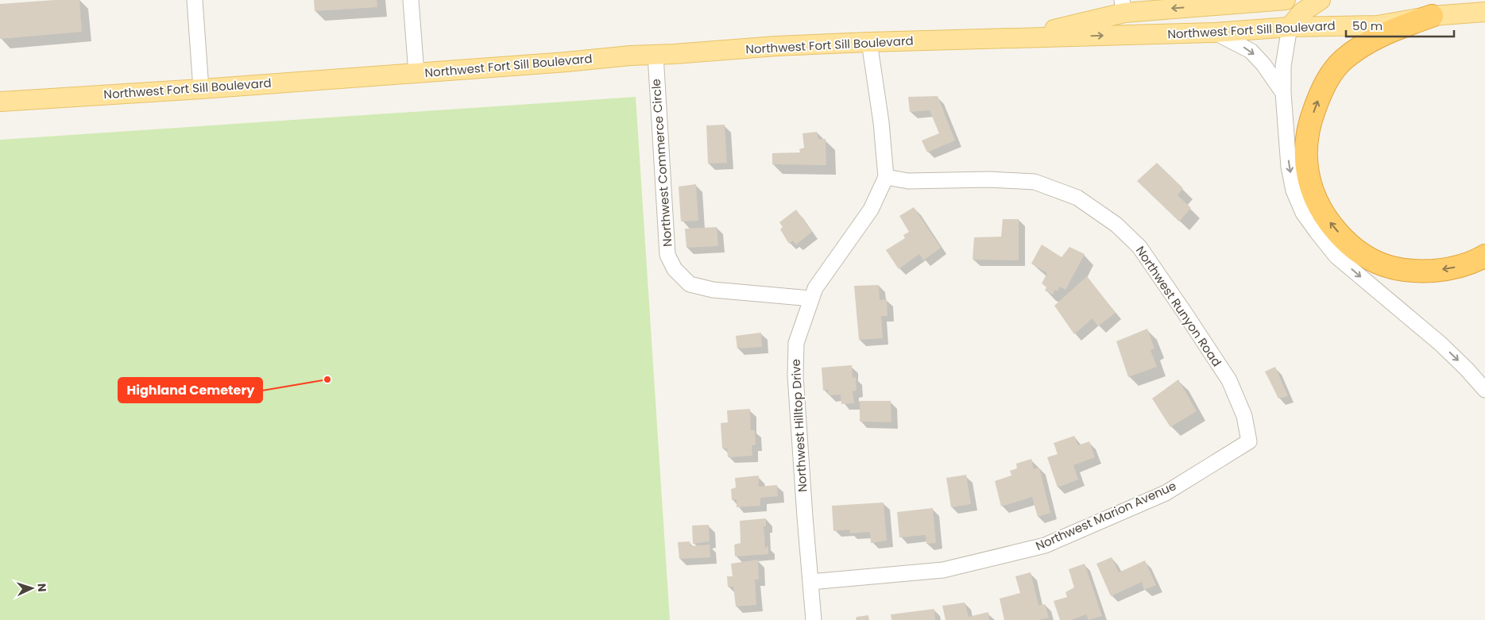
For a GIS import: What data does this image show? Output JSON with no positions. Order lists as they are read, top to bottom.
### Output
{
  "streets": {
    "main road": ["Northwest Fort Sill Boulevard"],
    "street": [
      "Northwest Commerce Circle",
      "Northwest Runyon Road",
      "Northwest Hilltop Drive",
      "Northwest Marion Avenue"
    ]
  },
  "crossings": [
    ["Northwest Fort Sill Boulevard", "Northwest Commerce Circle"],
    ["Northwest Commerce Circle", "Northwest Hilltop Drive"],
    ["Northwest Runyon Road", "Northwest Hilltop Drive"],
    ["Northwest Runyon Road", "Northwest Marion Avenue"],
    ["Northwest Hilltop Drive", "Northwest Marion Avenue"]
  ],
  "places": ["Highland Cemetery"],
  "scale_bar": "50 m",
  "north": "right"
}
